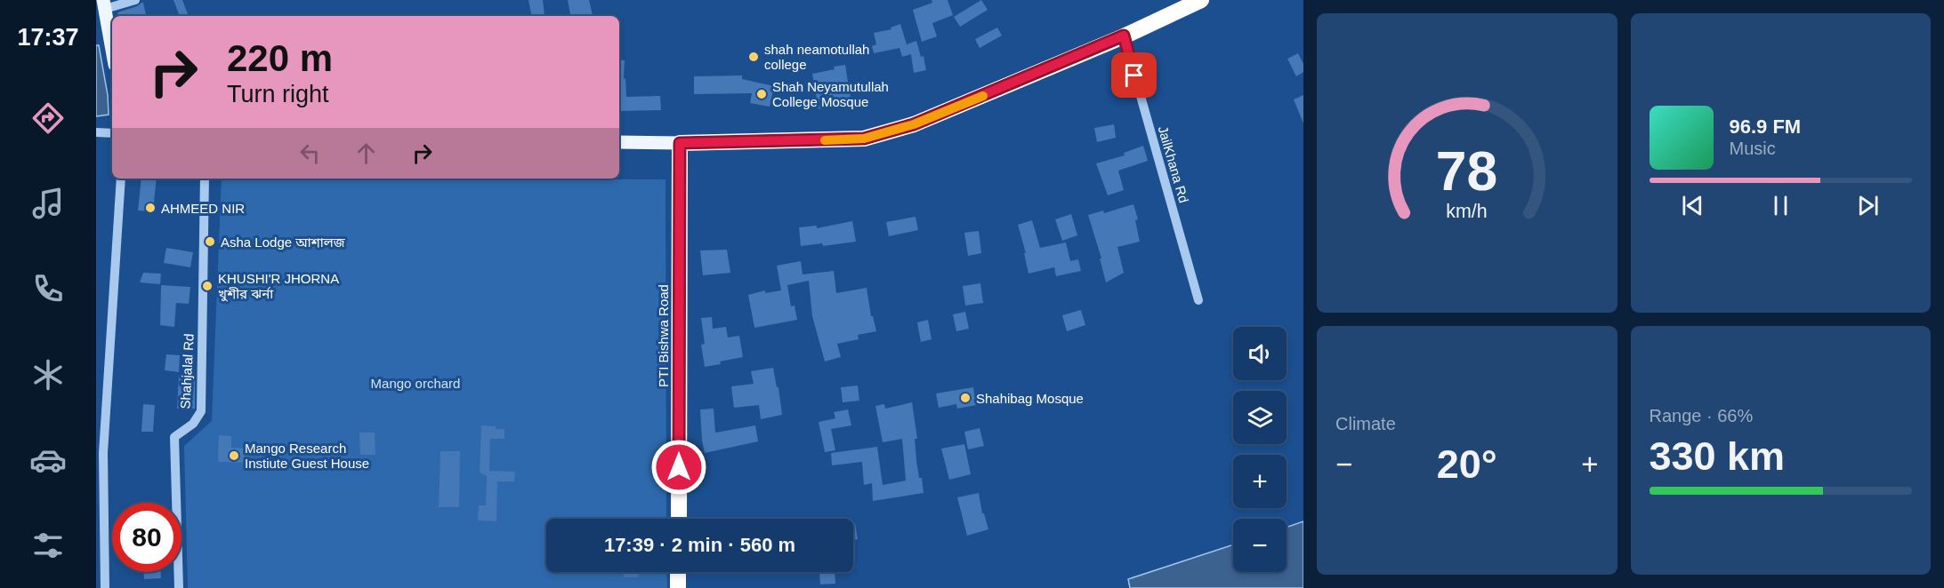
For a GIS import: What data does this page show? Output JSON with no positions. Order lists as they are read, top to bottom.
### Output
{
  "streets": {
    "highway": ["PTI Bishwa Road"],
    "street": ["JailKhana Rd", "Shahjalal Rd"]
  },
  "parks": ["Mango orchard"],
  "places": [
    "shah neamotullah college",
    "Shah Neyamutullah College Mosque",
    "AHMEED NIR",
    "Asha Lodge আশালজ",
    "KHUSHI'R JHORNA খুশীর ঝর্না",
    "Shahibag Mosque",
    "Mango Research Instiute Guest House"
  ],
  "page": {
    "tabs": "17:37",
    "turn": ["220 m", "Turn right"],
    "song": ["96.9 FM", "Music"],
    "tile": [
      "Climate",
      ["Range · 66%", "330 km"]
    ],
    "map_buttons": ["+", "−"],
    "heat": ["−", "20°", "+"],
    "limit": "80",
    "trip": "17:39 · 2 min · 560 m",
    "gauge": ["78", "km/h"]
  }
}
